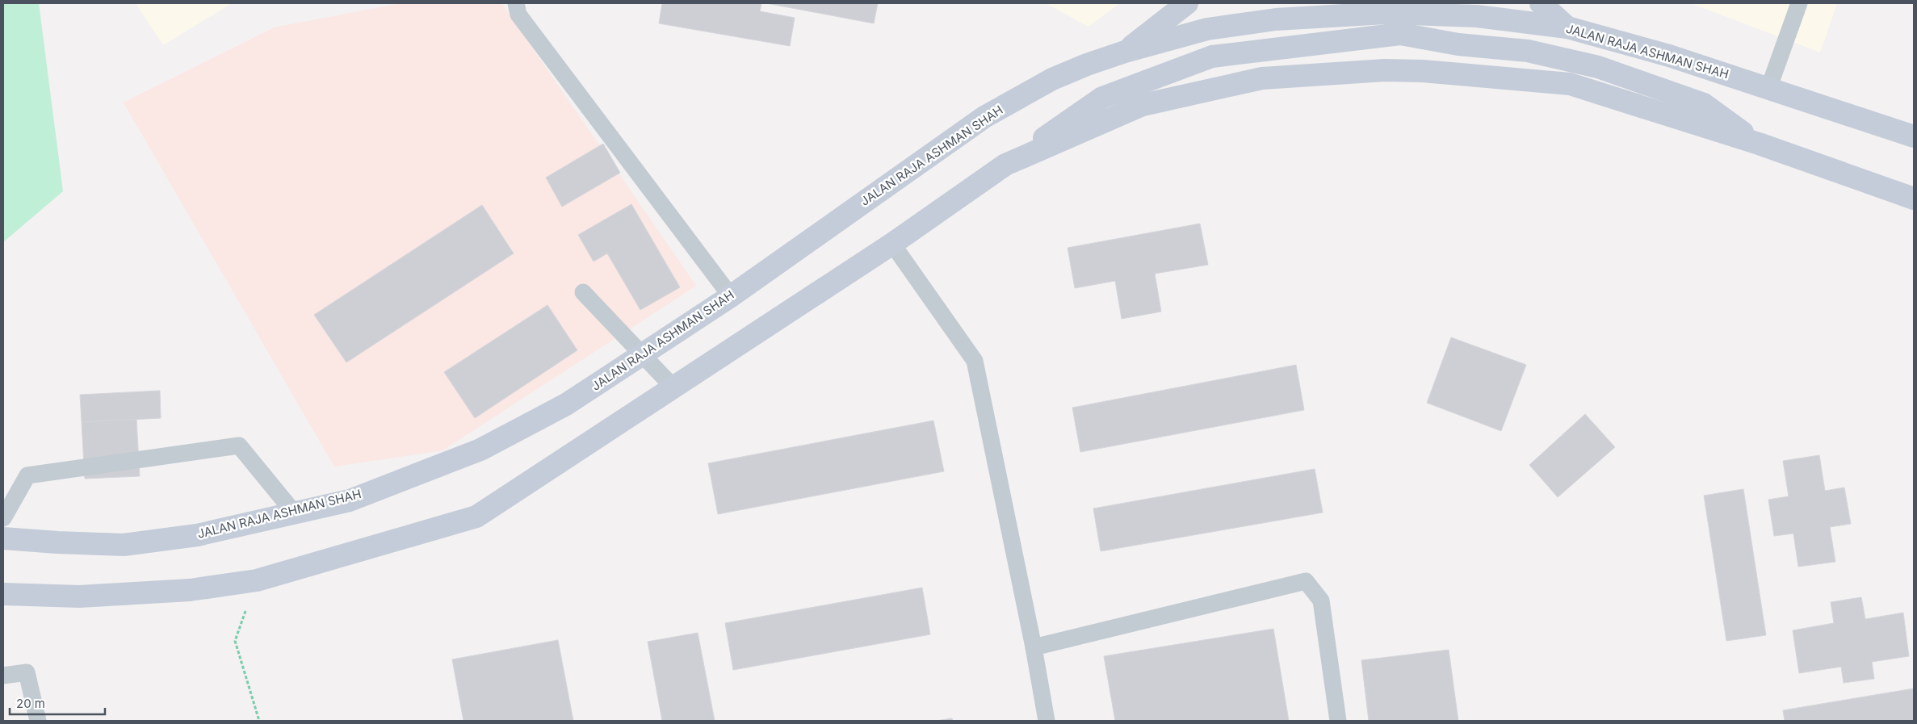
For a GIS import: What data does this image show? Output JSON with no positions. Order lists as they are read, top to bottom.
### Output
{
  "streets": {
    "main road": ["JALAN RAJA ASHMAN SHAH"]
  },
  "scale_bar": "20 m"
}
